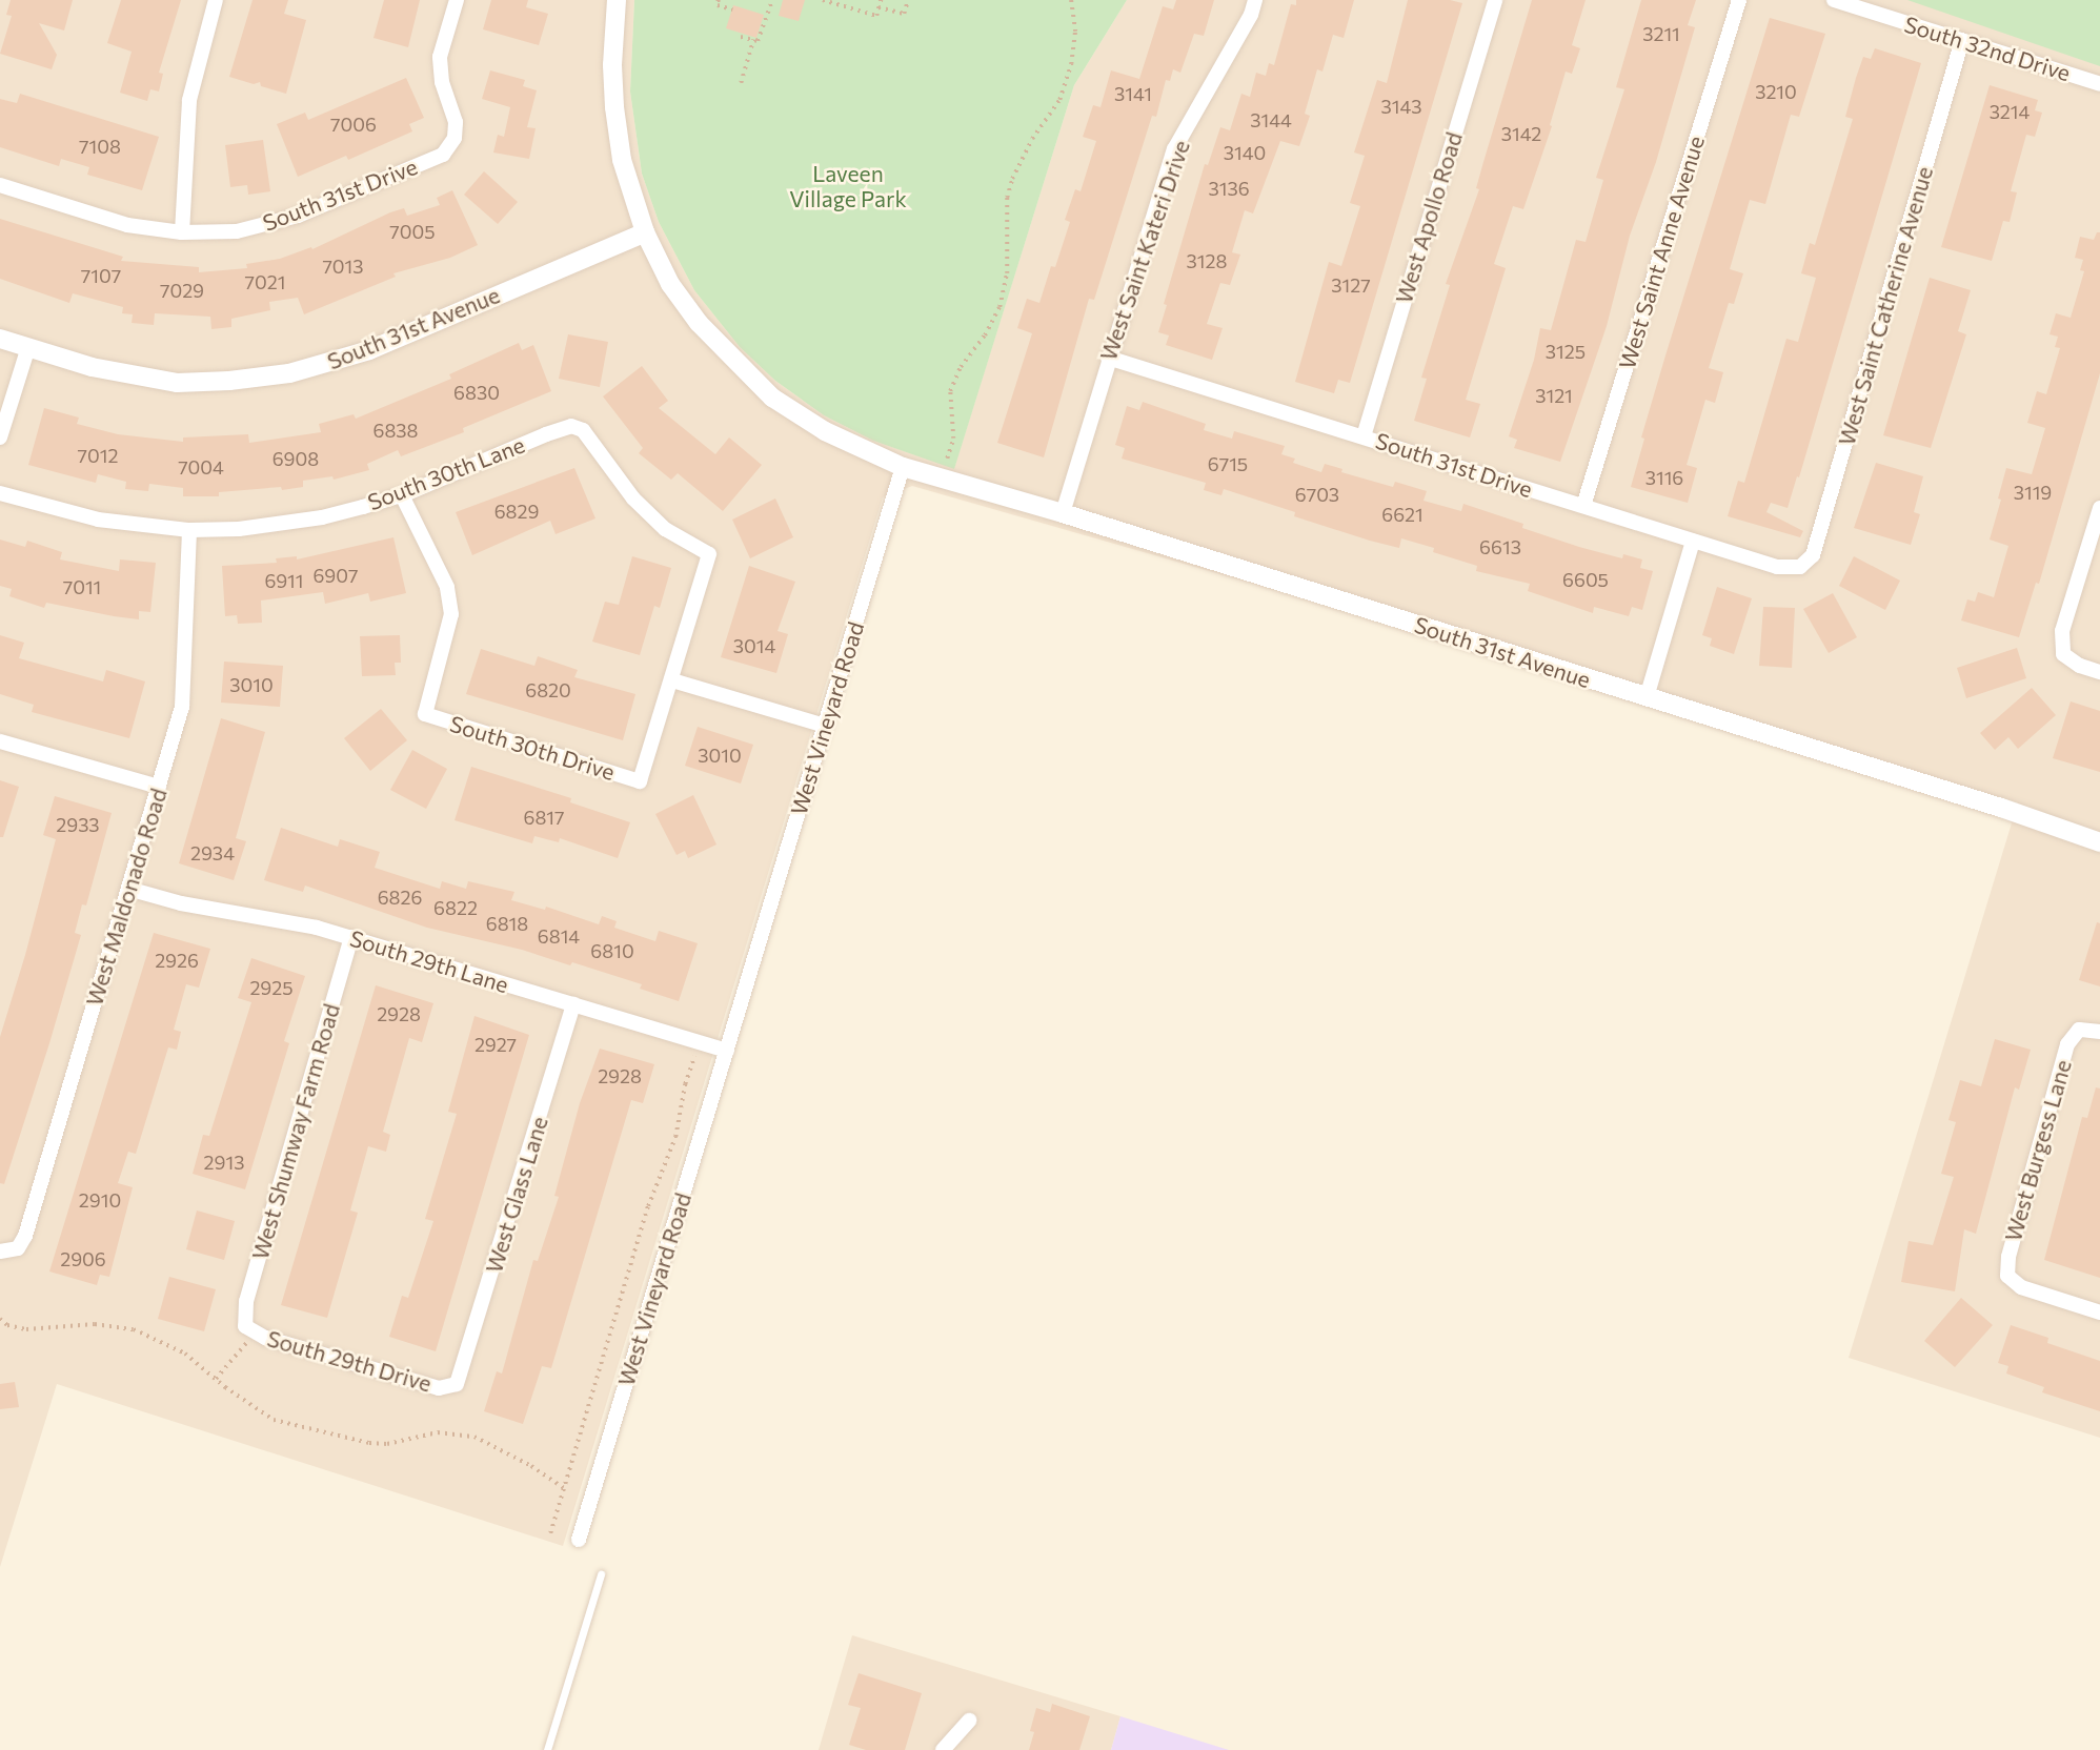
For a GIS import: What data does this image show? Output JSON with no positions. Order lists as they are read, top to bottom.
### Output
{
  "streets": {
    "street": [
      "South 32nd Drive",
      "South 31st Drive",
      "West Apollo Road",
      "West Saint Kateri Drive",
      "West Saint Anne Avenue",
      "West Saint Catherine Avenue",
      "South 31st Avenue",
      "South 30th Lane",
      "West Vineyard Road",
      "South 30th Drive",
      "West Maldonado Road",
      "South 29th Lane",
      "West Shumway Farm Road",
      "West Burgess Lane",
      "West Glass Lane",
      "South 29th Drive"
    ]
  },
  "crossings": [
    ["South 32nd Drive", "West Saint Catherine Avenue"],
    ["South 31st Drive", "West Apollo Road"],
    ["South 31st Drive", "West Saint Kateri Drive"],
    ["South 31st Drive", "West Saint Anne Avenue"],
    ["South 31st Drive", "West Saint Catherine Avenue"],
    ["West Saint Kateri Drive", "South 31st Avenue"],
    ["South 31st Avenue", "West Vineyard Road"],
    ["South 30th Lane", "South 30th Drive"],
    ["South 30th Lane", "West Maldonado Road"],
    ["West Vineyard Road", "South 29th Lane"],
    ["West Maldonado Road", "South 29th Lane"],
    ["South 29th Lane", "West Shumway Farm Road"],
    ["South 29th Lane", "West Glass Lane"],
    ["West Shumway Farm Road", "South 29th Drive"],
    ["West Glass Lane", "South 29th Drive"]
  ],
  "parks": ["Laveen Village Park"],
  "house_numbers": [
    "3211",
    "3210",
    "3141",
    "3143",
    "3214",
    "3144",
    "7006",
    "3142",
    "7108",
    "3140",
    "3136",
    "7005",
    "3128",
    "7013",
    "7107",
    "7021",
    "3127",
    "7029",
    "3125",
    "6830",
    "3121",
    "6838",
    "7012",
    "6908",
    "6715",
    "7004",
    "3116",
    "3119",
    "6703",
    "6829",
    "6621",
    "6613",
    "6907",
    "6605",
    "6911",
    "7011",
    "3014",
    "3010",
    "6820",
    "3010",
    "6817",
    "2933",
    "2934",
    "6826",
    "6822",
    "6818",
    "6814",
    "6810",
    "2926",
    "2925",
    "2928",
    "2927",
    "2928",
    "2913",
    "2910",
    "2906"
  ]
}
